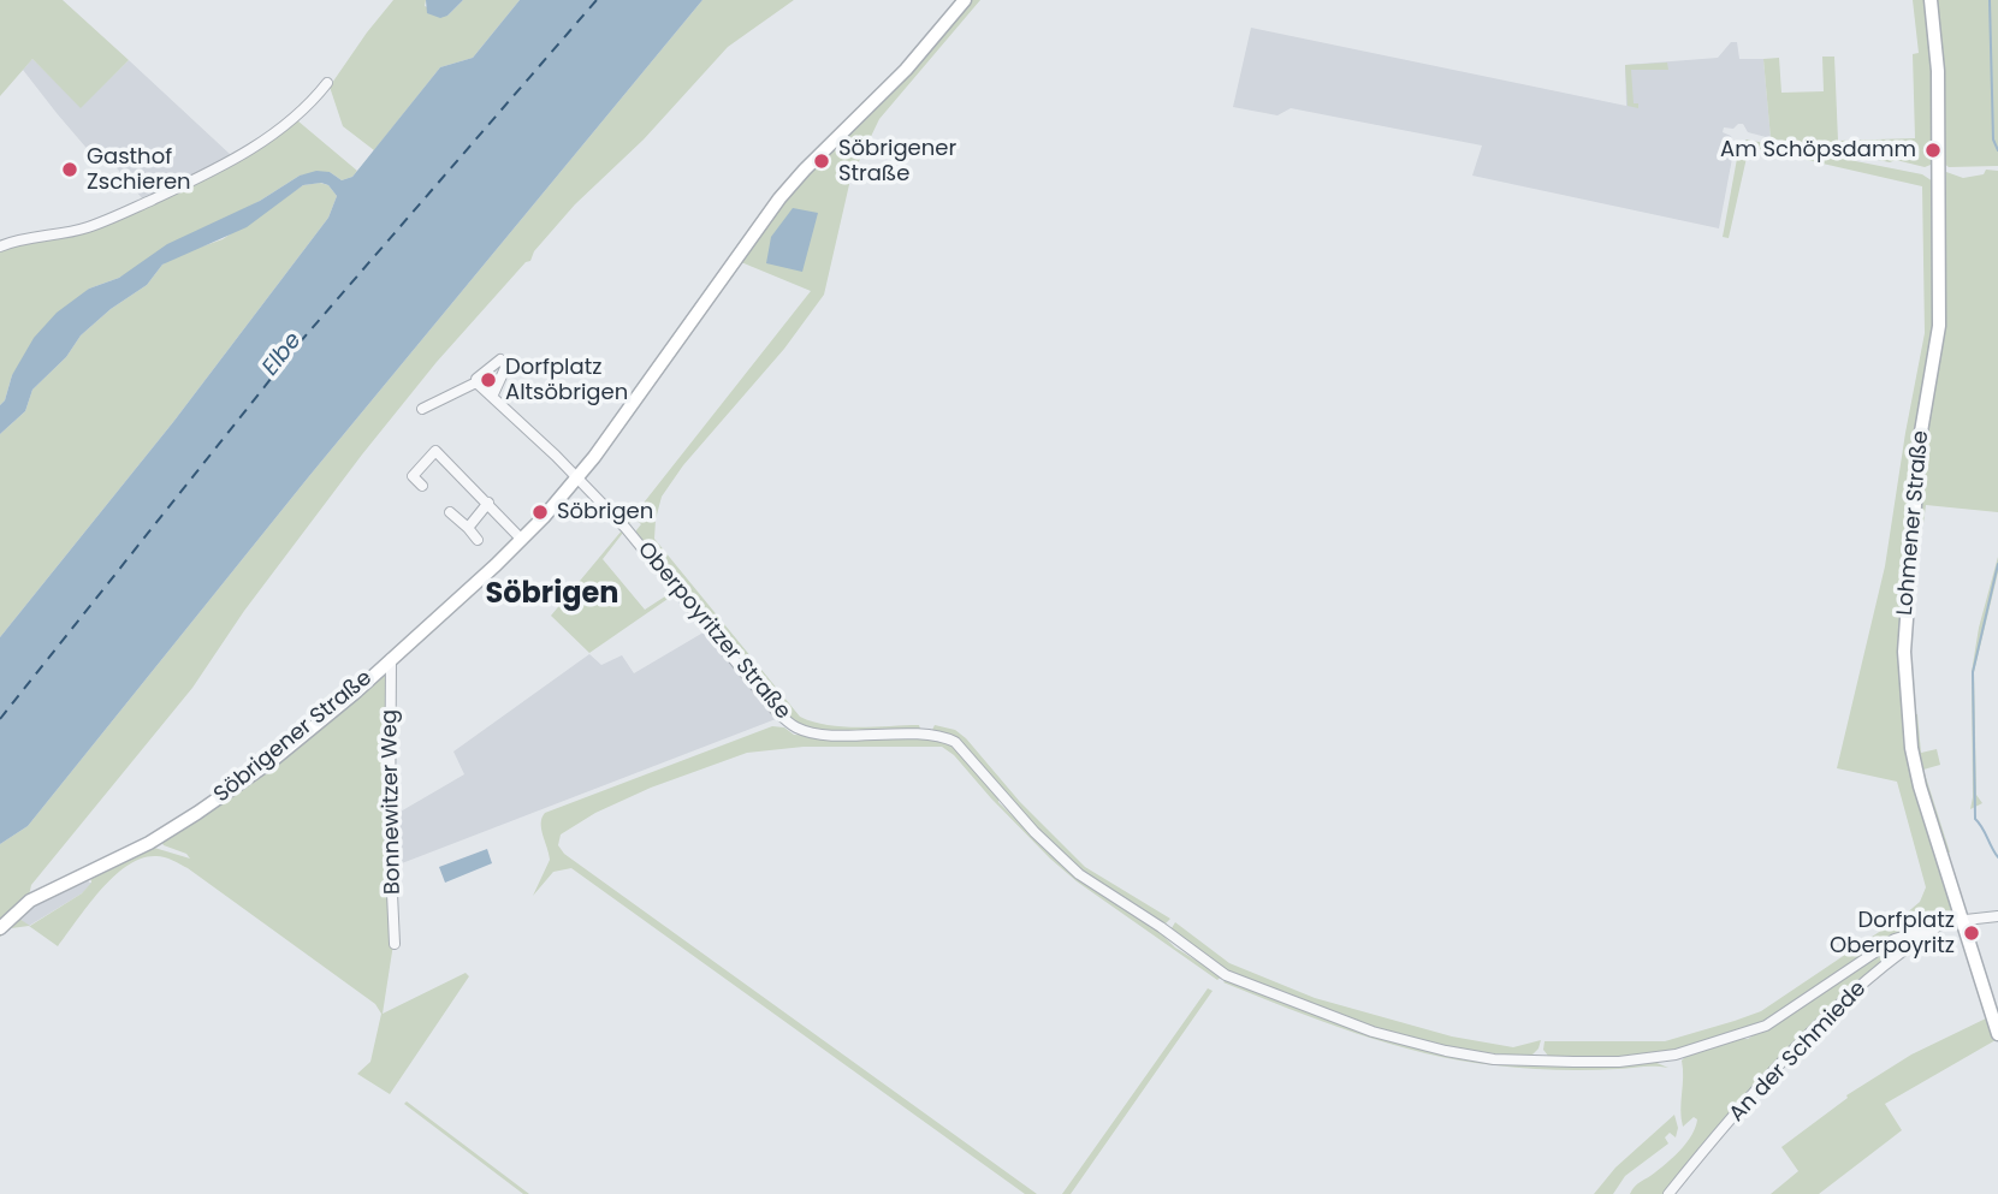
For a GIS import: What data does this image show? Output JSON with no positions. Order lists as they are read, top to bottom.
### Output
{
  "streets": {
    "street": [
      "Lohmener Straße",
      "Oberpoyritzer Straße",
      "Söbrigener Straße",
      "Bonnewitzer Weg",
      "An der Schmiede"
    ]
  },
  "crossings": [
    ["Lohmener Straße", "Oberpoyritzer Straße"],
    ["Oberpoyritzer Straße", "Söbrigener Straße"],
    ["Oberpoyritzer Straße", "An der Schmiede"],
    ["Söbrigener Straße", "Bonnewitzer Weg"]
  ],
  "districts": ["Söbrigen"],
  "water": ["Elbe"],
  "places": [
    "Am Schöpsdamm",
    "Söbrigener Straße",
    "Gasthof Zschieren",
    "Dorfplatz Altsöbrigen",
    "Söbrigen",
    "Dorfplatz Oberpoyritz"
  ]
}
